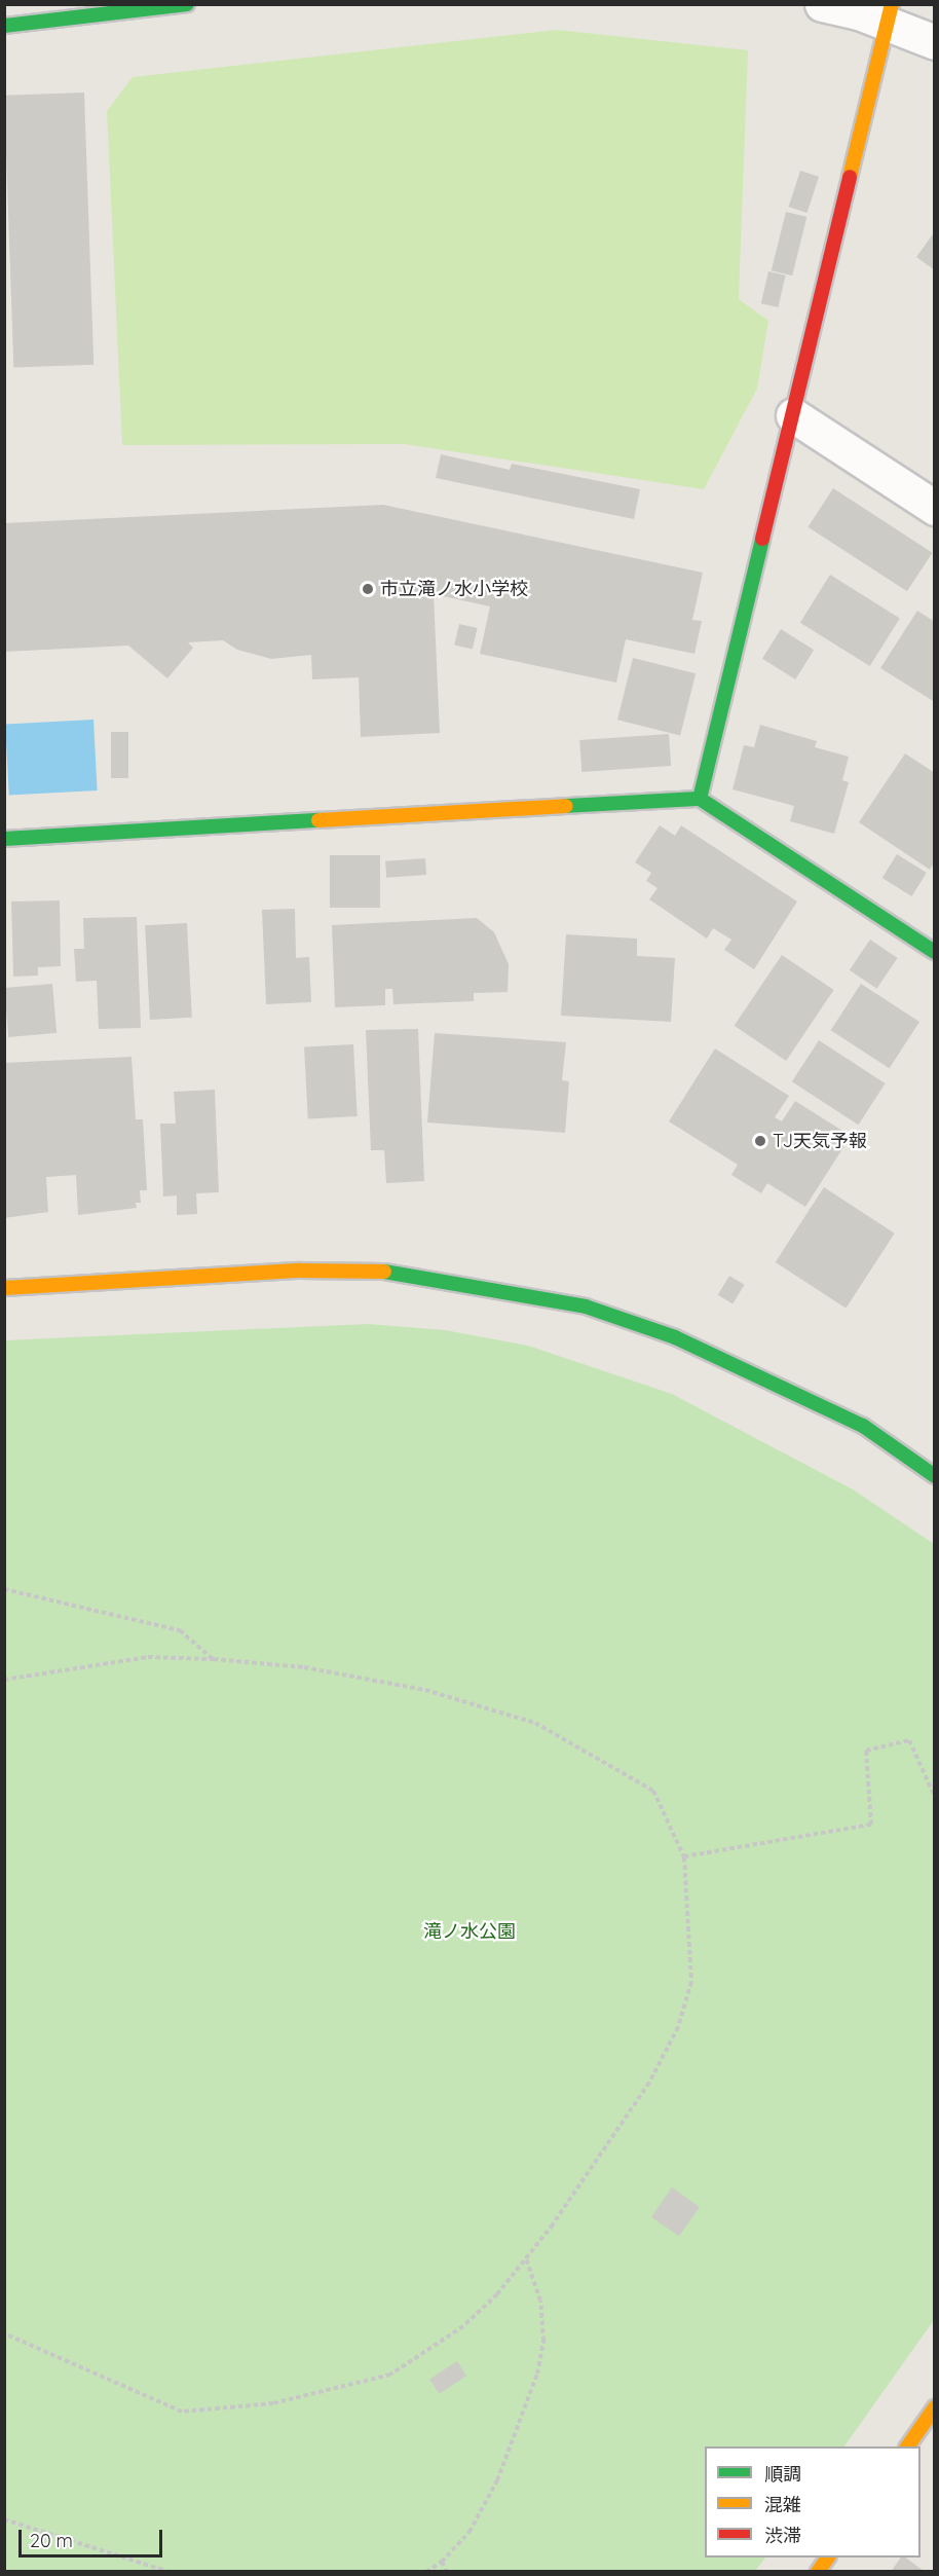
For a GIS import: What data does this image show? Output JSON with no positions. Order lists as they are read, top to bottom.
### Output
{
  "parks": ["滝ノ水公園"],
  "places": ["市立滝ノ水小学校", "TJ天気予報"],
  "legend": ["順調", "混雑", "渋滞"],
  "scale_bar": "20 m"
}
